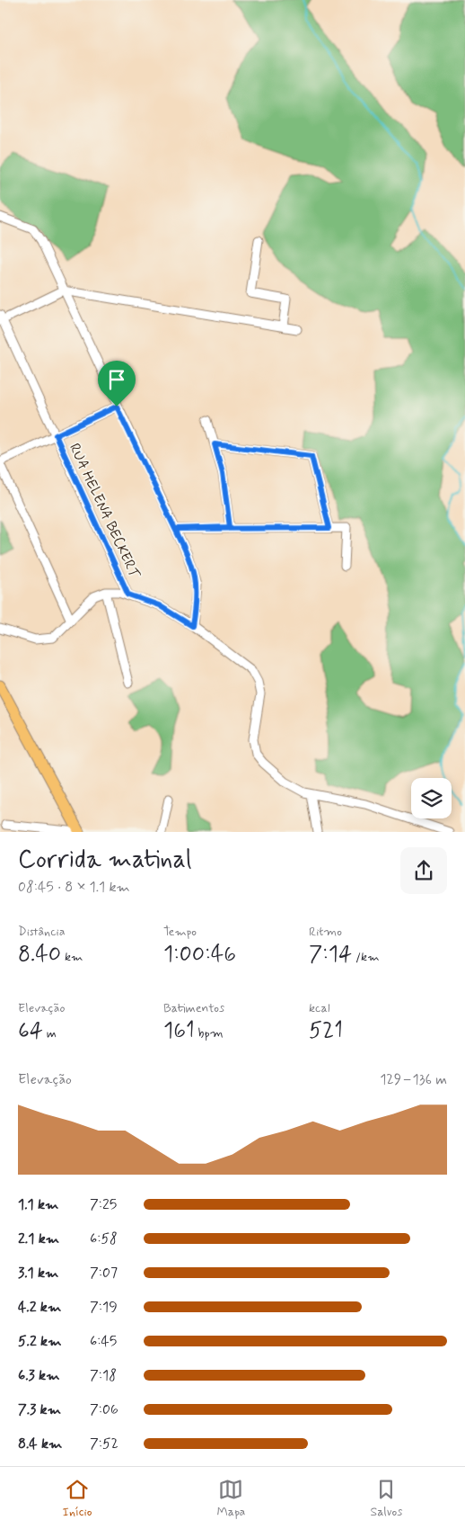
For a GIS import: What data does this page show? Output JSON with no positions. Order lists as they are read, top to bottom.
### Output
{
  "streets": {
    "street": ["RUA HELENA BECKERT"]
  },
  "page": {
    "heading": ["Corrida matinal", "08:45 · 8 × 1.1 km"],
    "stats": [
      ["Distância", "8.40 km"],
      ["Tempo", "1:00:46"],
      ["Ritmo", "7:14 /km"],
      ["Elevação", "64 m"],
      ["Batimentos", "161 bpm"],
      ["kcal", "521"]
    ],
    "chart": ["Elevação", "129–136 m"],
    "list": [
      {
        "name": "1.1 km",
        "note": "7:25"
      },
      {
        "name": "2.1 km",
        "note": "6:58"
      },
      {
        "name": "3.1 km",
        "note": "7:07"
      },
      {
        "name": "4.2 km",
        "note": "7:19"
      },
      {
        "name": "5.2 km",
        "note": "6:45"
      },
      {
        "name": "6.3 km",
        "note": "7:18"
      },
      {
        "name": "7.3 km",
        "note": "7:06"
      },
      {
        "name": "8.4 km",
        "note": "7:52"
      }
    ],
    "tabs": ["Início", "Mapa", "Salvos"]
  }
}
